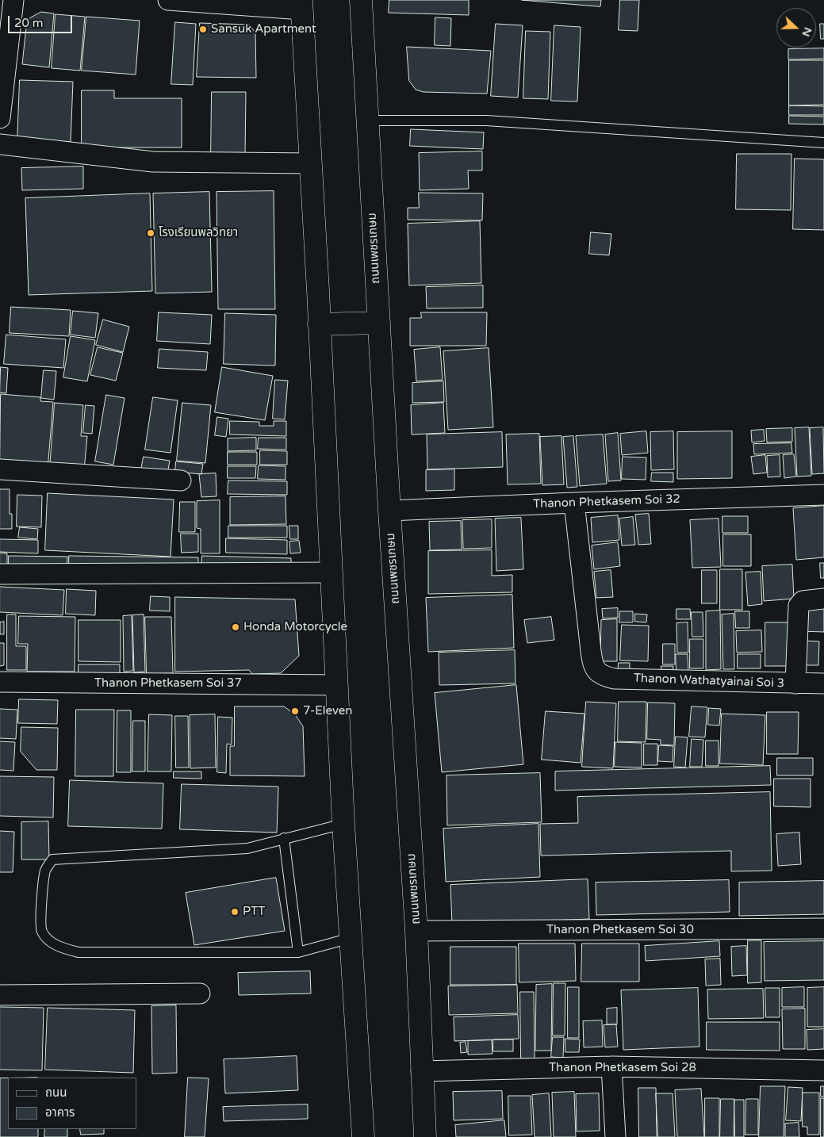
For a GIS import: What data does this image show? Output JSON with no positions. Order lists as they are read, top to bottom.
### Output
{
  "streets": {
    "main road": ["ถนนเพชรเกษม"],
    "street": [
      "Thanon Phetkasem Soi 32",
      "Thanon Wathatyainai Soi 3",
      "Thanon Phetkasem Soi 37",
      "Thanon Phetkasem Soi 30",
      "Thanon Phetkasem Soi 28"
    ]
  },
  "crossings": [
    ["ถนนเพชรเกษม", "Thanon Phetkasem Soi 32"],
    ["ถนนเพชรเกษม", "Thanon Phetkasem Soi 30"],
    ["ถนนเพชรเกษม", "Thanon Phetkasem Soi 28"],
    ["Thanon Phetkasem Soi 32", "Thanon Wathatyainai Soi 3"]
  ],
  "places": [
    "Sansuk Apartment",
    "โรงเรียนพลวิทยา",
    "Honda Motorcycle",
    "7-Eleven",
    "PTT"
  ],
  "legend": ["ถนน", "อาคาร"],
  "scale_bar": "20 m",
  "north": "right"
}
